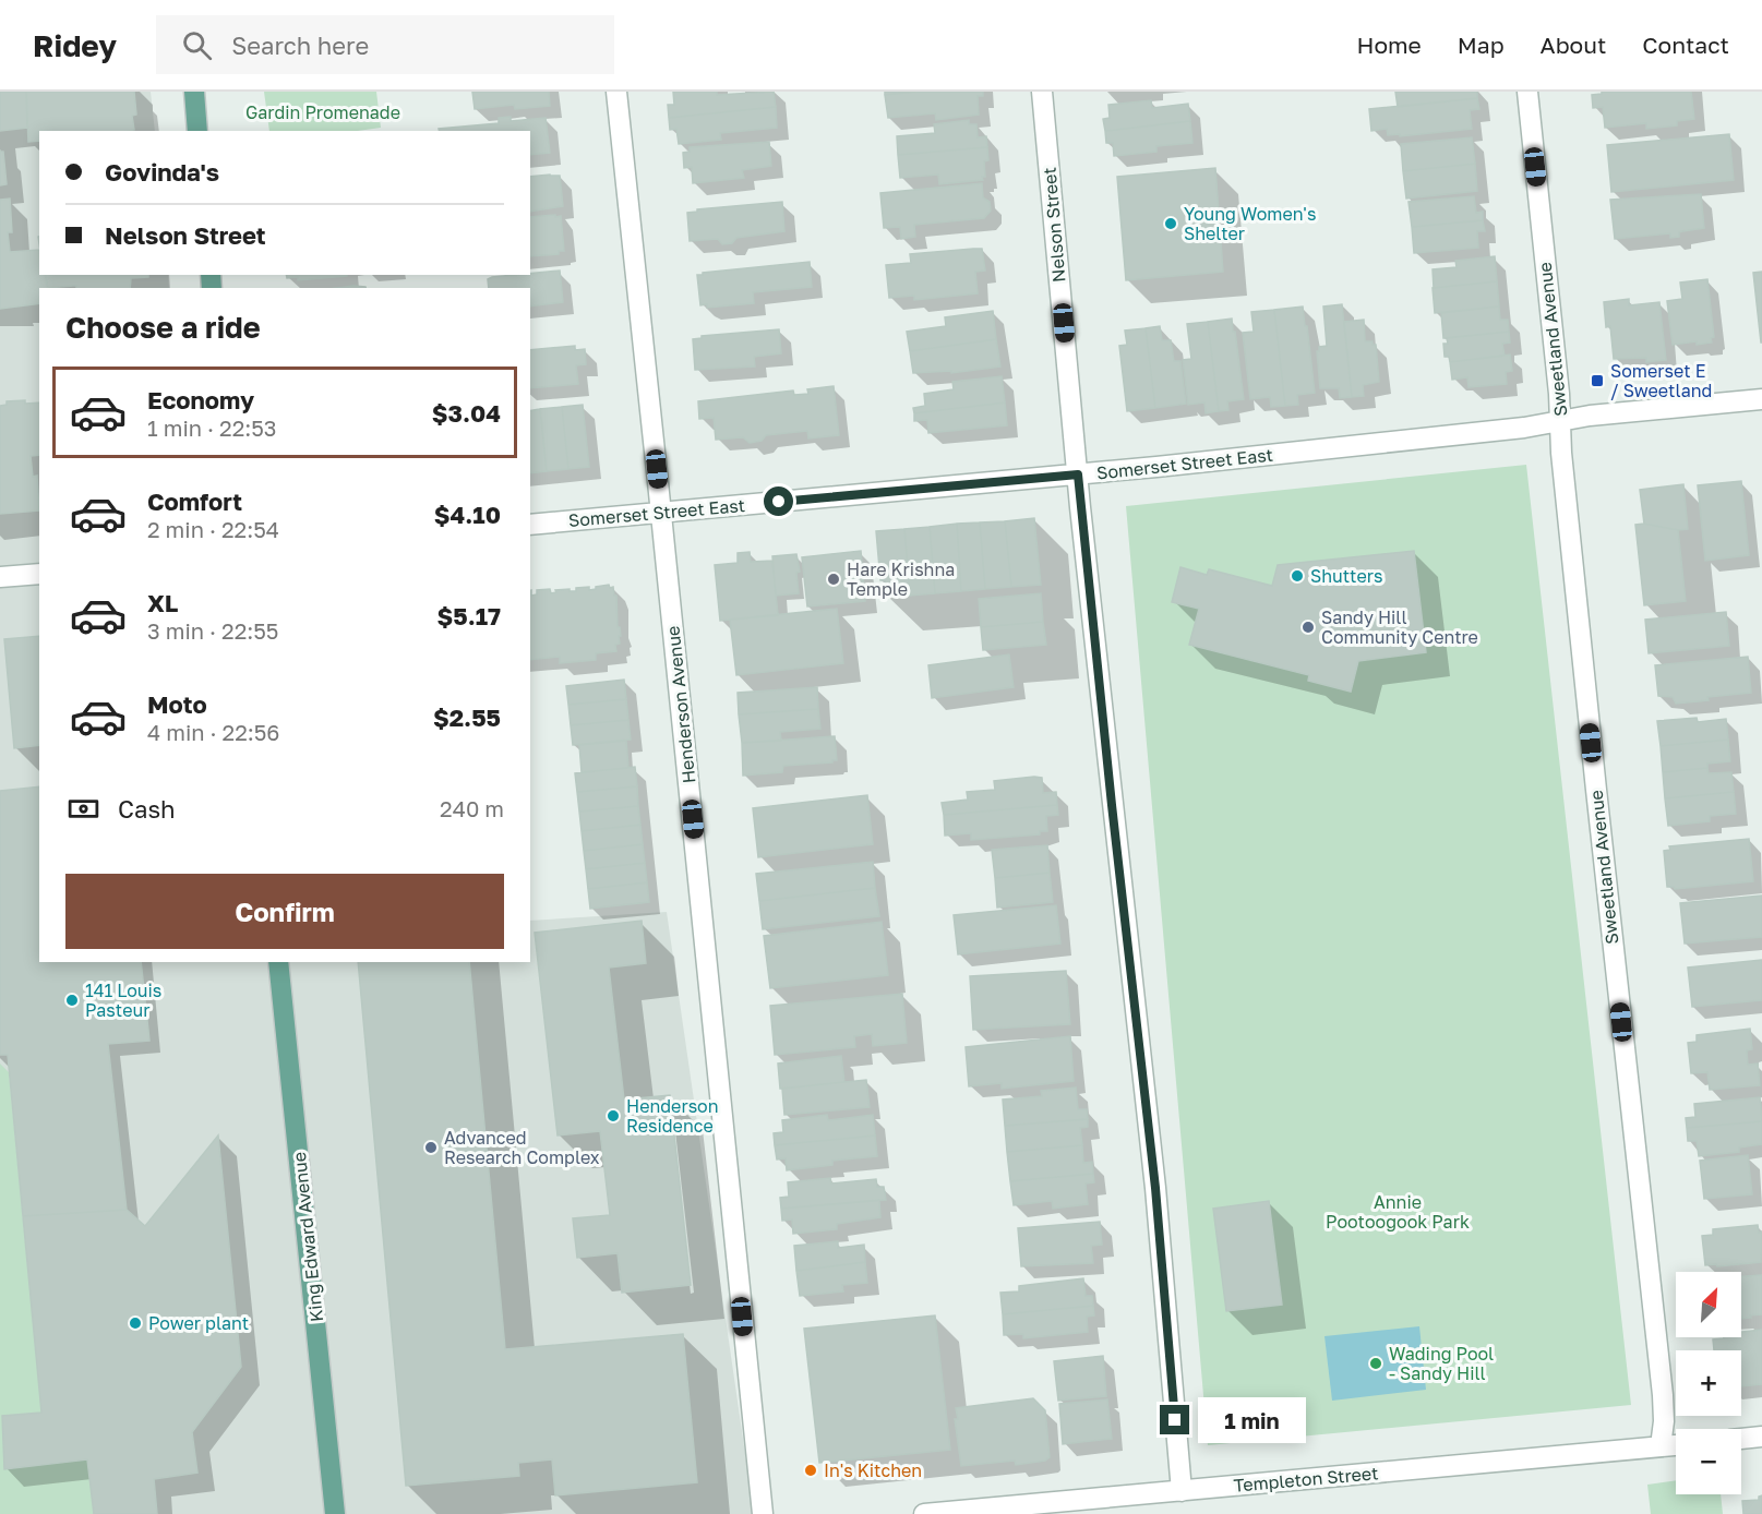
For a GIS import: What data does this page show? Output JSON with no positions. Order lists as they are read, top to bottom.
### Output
{
  "streets": {
    "main road": ["King Edward Avenue"],
    "street": [
      "Nelson Street",
      "Sweetland Avenue",
      "Somerset Street East",
      "Henderson Avenue",
      "Templeton Street"
    ]
  },
  "crossings": [
    ["Nelson Street", "Somerset Street East"],
    ["Nelson Street", "Templeton Street"],
    ["Sweetland Avenue", "Somerset Street East"],
    ["Sweetland Avenue", "Templeton Street"],
    ["Somerset Street East", "Henderson Avenue"]
  ],
  "parks": ["Gardin Promenade", "Annie Pootoogook Park"],
  "places": {
    "other": [
      "Young Women's Shelter",
      "Shutters",
      "Hare Krishna Temple",
      "Sandy Hill Community Centre",
      "141 Louis Pasteur",
      "Henderson Residence",
      "Advanced Research Complex",
      "Power plant",
      "Wading Pool - Sandy Hill",
      "In's Kitchen"
    ],
    "transit": ["Somerset E / Sweetland"]
  },
  "north": "top right",
  "page": {
    "header": "Ridey",
    "search": "Search here",
    "nav": [
      "Home",
      "Map",
      "About",
      "Contact"
    ],
    "banner": ["Govinda's", "Nelson Street"],
    "heading": "Choose a ride",
    "list": [
      {
        "name": "Economy",
        "note": "1 min · 22:53",
        "value": "$3.04"
      },
      {
        "name": "Comfort",
        "note": "2 min · 22:54",
        "value": "$4.10"
      },
      {
        "name": "XL",
        "note": "3 min · 22:55",
        "value": "$5.17"
      },
      {
        "name": "Moto",
        "note": "4 min · 22:56",
        "value": "$2.55"
      }
    ],
    "pay": ["Cash", "240 m"],
    "buttons": "Confirm",
    "map_buttons": ["+", "−"],
    "bubble": "1 min"
  }
}
